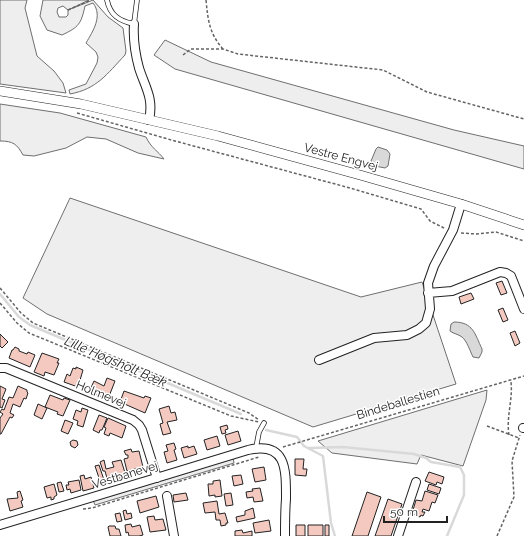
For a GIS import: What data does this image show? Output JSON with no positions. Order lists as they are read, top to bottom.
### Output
{
  "streets": {
    "street": ["Vestre Engvej", "Holmevej", "Vestbanevej"],
    "path": ["Bindeballestien"]
  },
  "crossings": [
    ["Holmevej", "Vestbanevej"]
  ],
  "water": ["Lille Høgsholt Bæk"],
  "scale_bar": "50 m"
}
